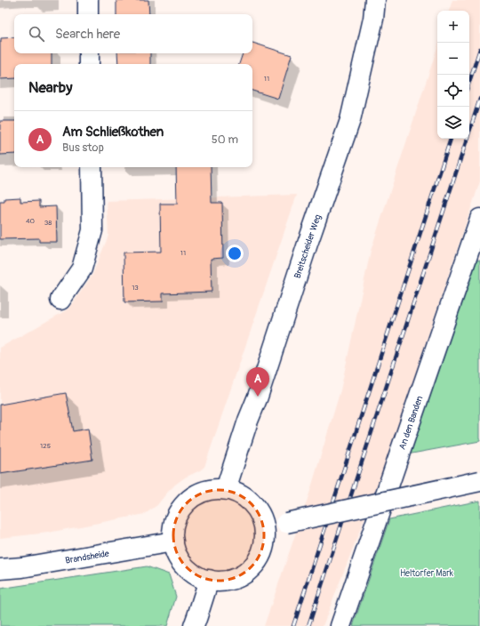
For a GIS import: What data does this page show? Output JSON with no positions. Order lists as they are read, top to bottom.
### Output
{
  "streets": {
    "street": ["Breitscheider Weg", "An den Banden", "Brandsheide"]
  },
  "crossings": [
    ["Breitscheider Weg", "Brandsheide"]
  ],
  "parks": ["Heltorfer Mark"],
  "house_numbers": [
    "11",
    "40",
    "38",
    "11",
    "13",
    "125"
  ],
  "page": {
    "map_buttons": ["+", "−"],
    "search": "Search here",
    "heading": "Nearby",
    "list": [
      {
        "mark": "A",
        "name": "Am Schließkothen",
        "note": "Bus stop",
        "value": "50 m"
      }
    ],
    "pins": "A"
  }
}
